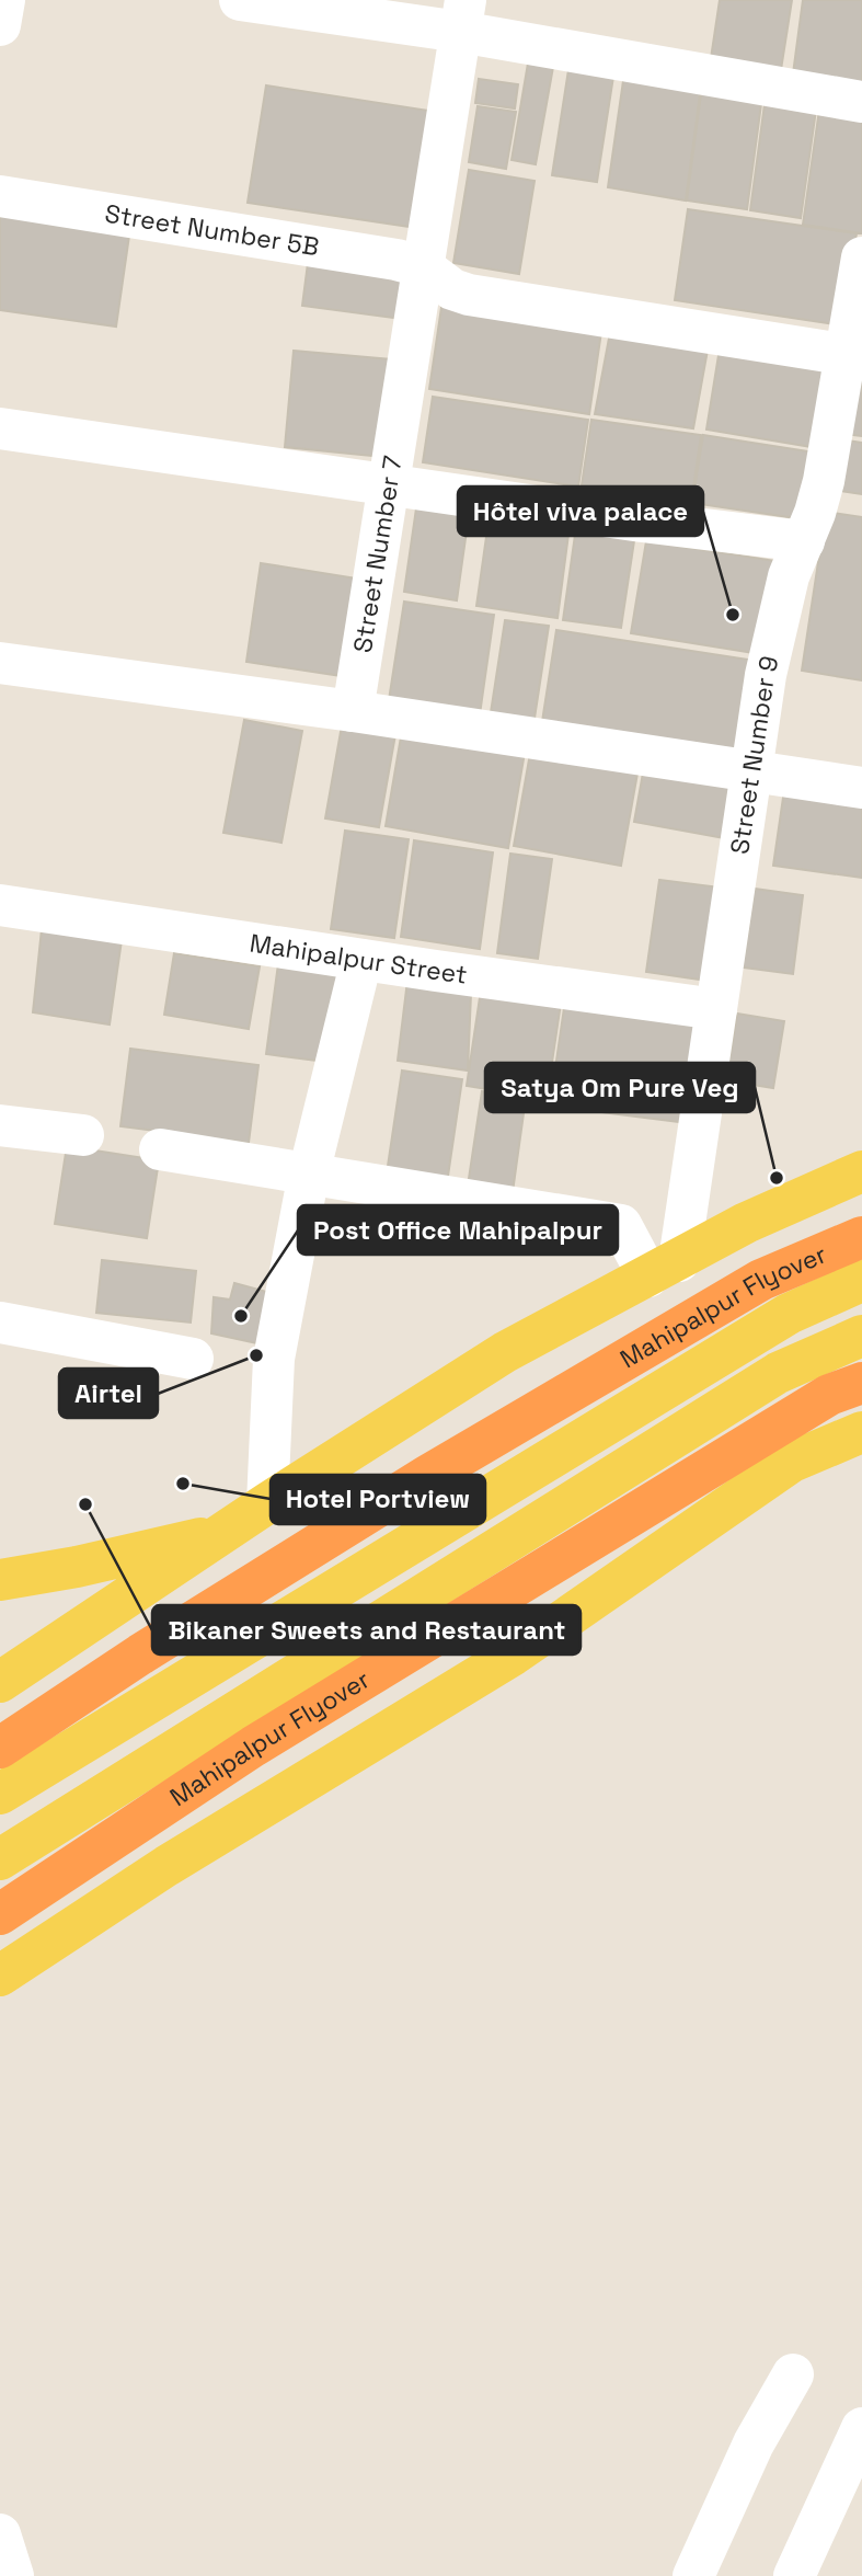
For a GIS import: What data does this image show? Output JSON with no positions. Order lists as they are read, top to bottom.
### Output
{
  "streets": {
    "highway": ["Mahipalpur Flyover"],
    "street": [
      "Street Number 5B",
      "Street Number 7",
      "Street Number 9",
      "Mahipalpur Street"
    ]
  },
  "crossings": [
    ["Street Number 5B", "Street Number 7"],
    ["Street Number 9", "Mahipalpur Street"]
  ],
  "places": [
    "Hôtel viva palace",
    "Satya Om Pure Veg",
    "Post Office Mahipalpur",
    "Airtel",
    "Hotel Portview",
    "Bikaner Sweets and Restaurant"
  ]
}
